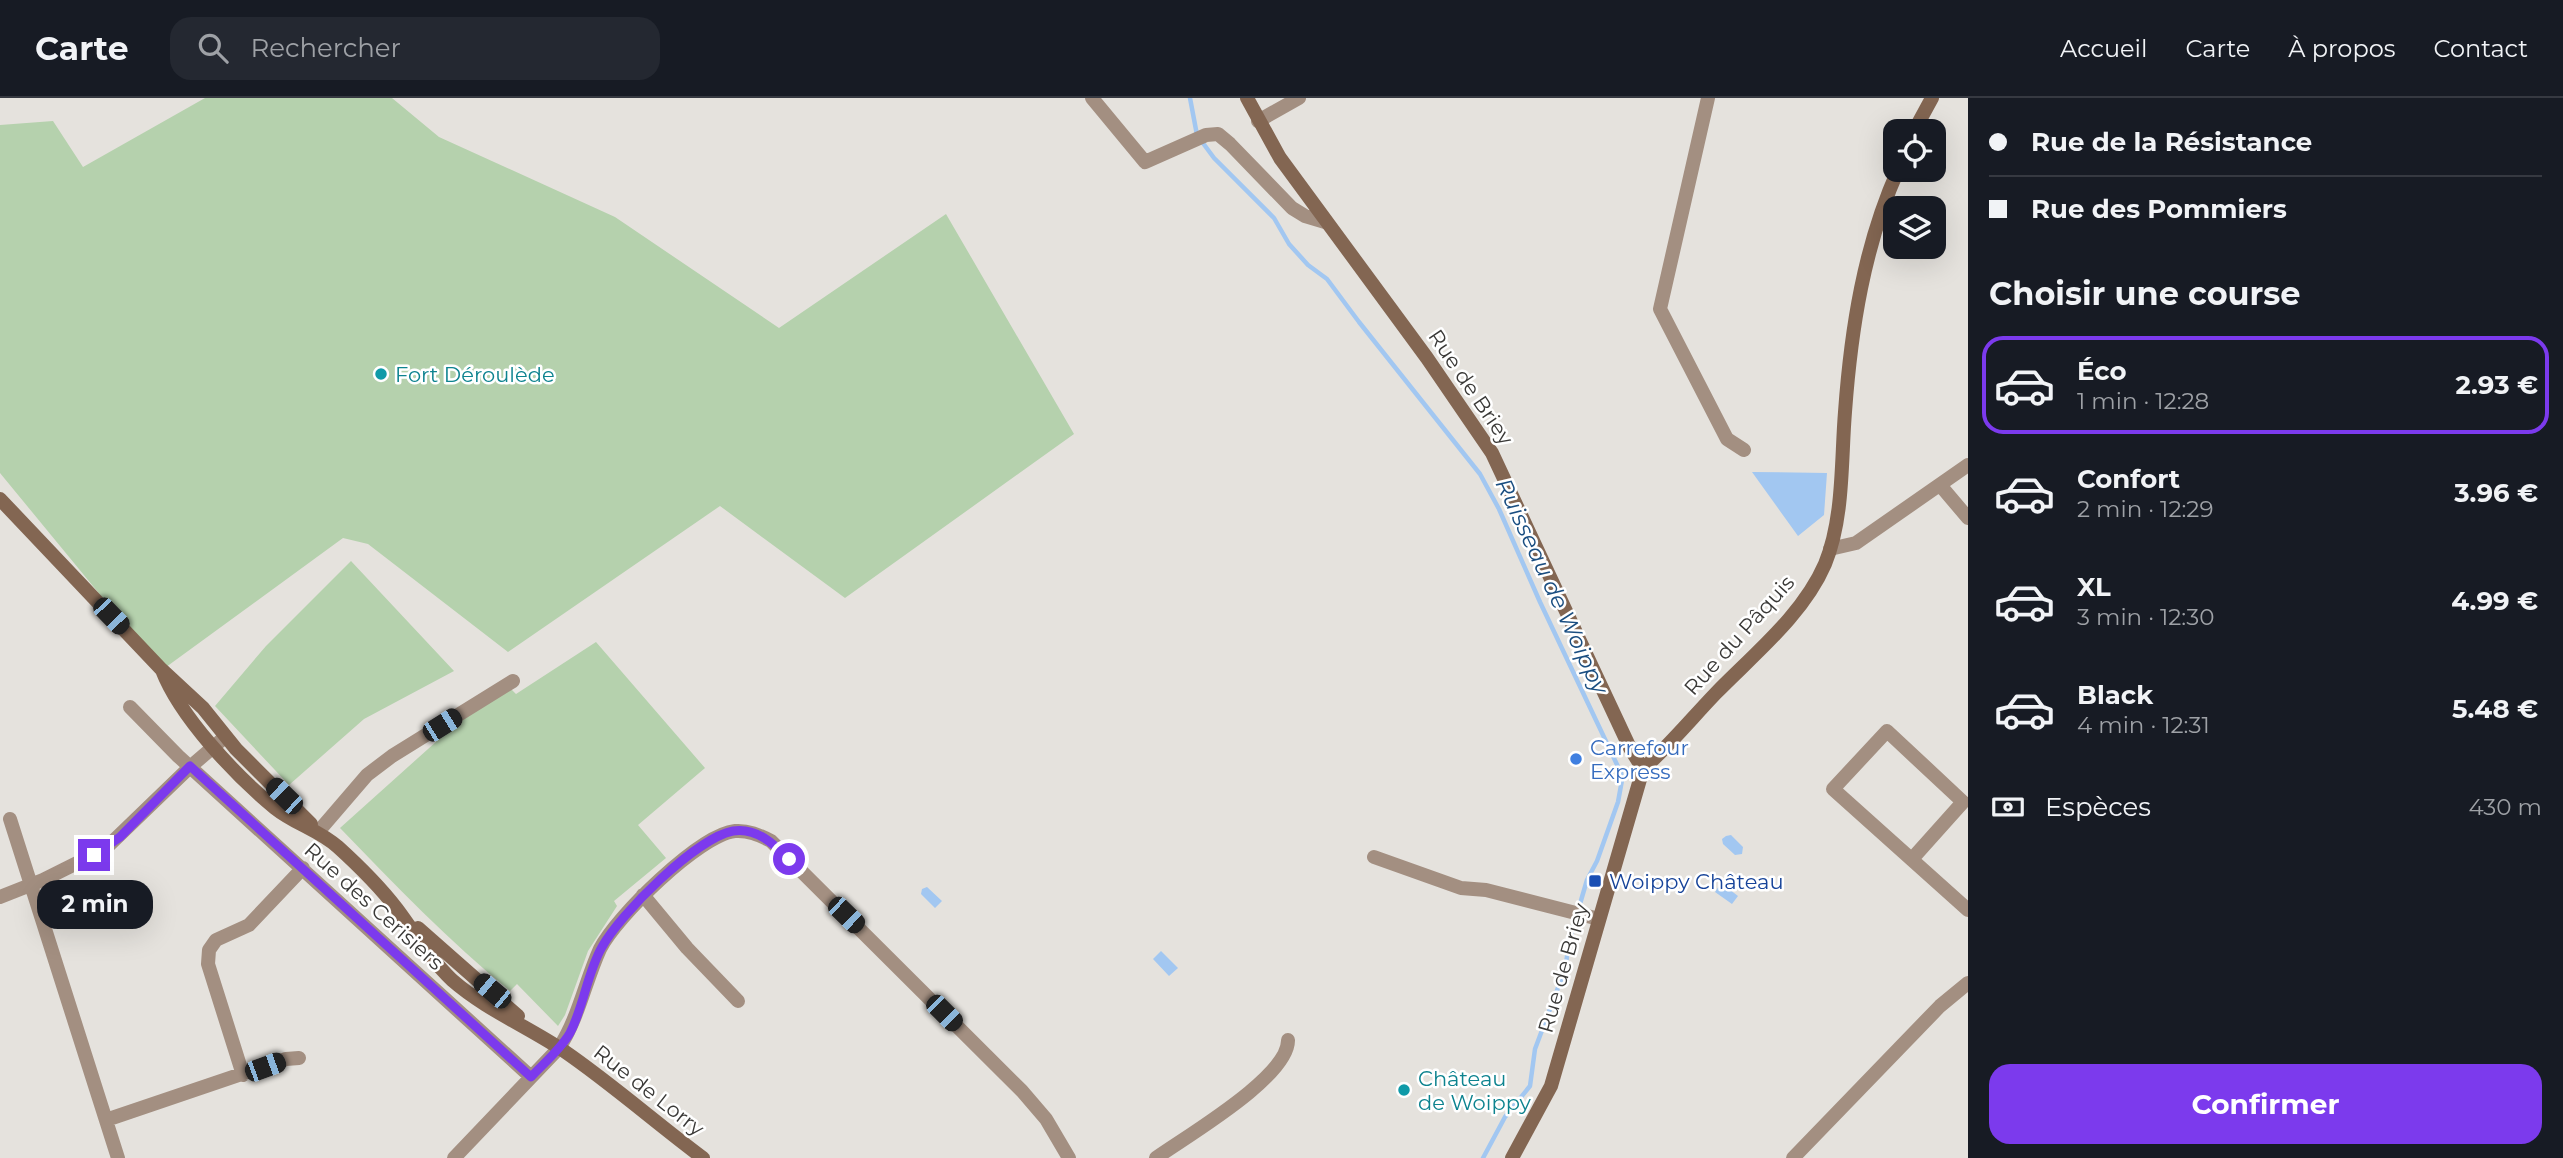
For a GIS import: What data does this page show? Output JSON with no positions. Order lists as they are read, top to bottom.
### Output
{
  "streets": {
    "street": [
      "Rue de Briey",
      "Rue du Pâquis",
      "Rue des Cerisiers",
      "Rue de Lorry"
    ]
  },
  "crossings": [
    ["Rue de Briey", "Rue du Pâquis"]
  ],
  "water": ["Ruisseau de Woippy"],
  "places": {
    "other": ["Fort Déroulède", "Carrefour Express", "Château de Woippy"],
    "transit": ["Woippy Château"]
  },
  "page": {
    "header": "Carte",
    "search": "Rechercher",
    "nav": [
      "Accueil",
      "Carte",
      "À propos",
      "Contact"
    ],
    "banner": ["Rue de la Résistance", "Rue des Pommiers"],
    "heading": "Choisir une course",
    "list": [
      {
        "name": "Éco",
        "note": "1 min · 12:28",
        "value": "2.93 €"
      },
      {
        "name": "Confort",
        "note": "2 min · 12:29",
        "value": "3.96 €"
      },
      {
        "name": "XL",
        "note": "3 min · 12:30",
        "value": "4.99 €"
      },
      {
        "name": "Black",
        "note": "4 min · 12:31",
        "value": "5.48 €"
      }
    ],
    "pay": ["Espèces", "430 m"],
    "bubble": "2 min",
    "buttons": "Confirmer"
  }
}
